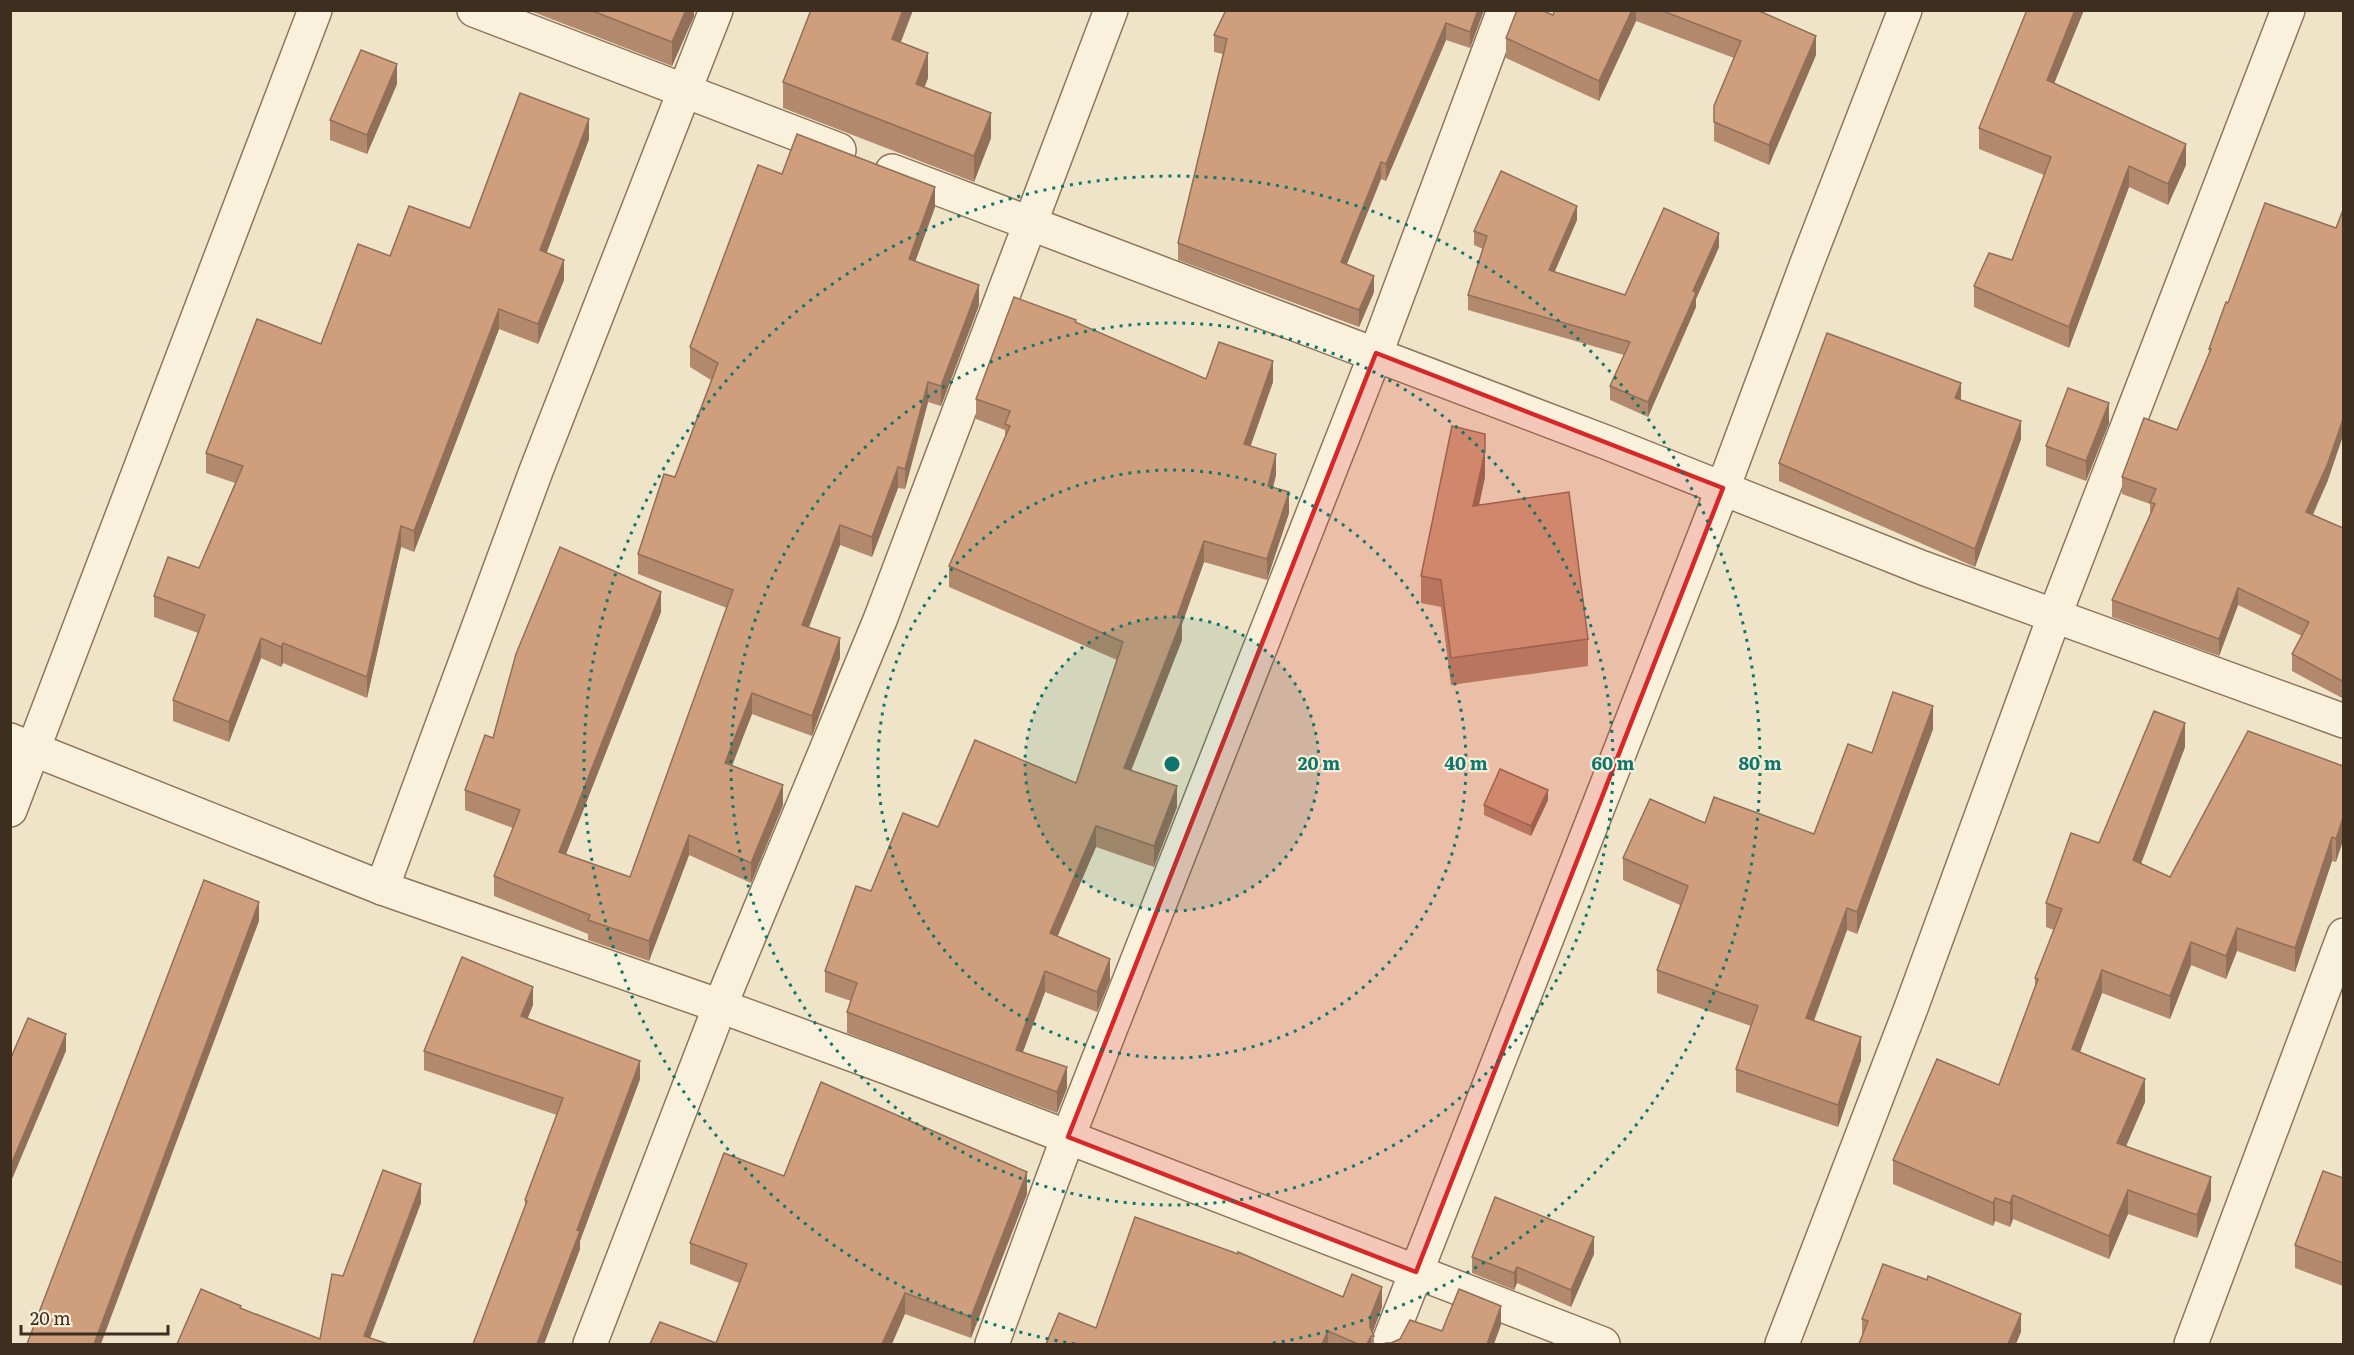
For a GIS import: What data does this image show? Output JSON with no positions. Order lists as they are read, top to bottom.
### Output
{
  "scale_bar": "20 m",
  "rings": [
    "20 m",
    "40 m",
    "60 m",
    "80 m"
  ]
}
